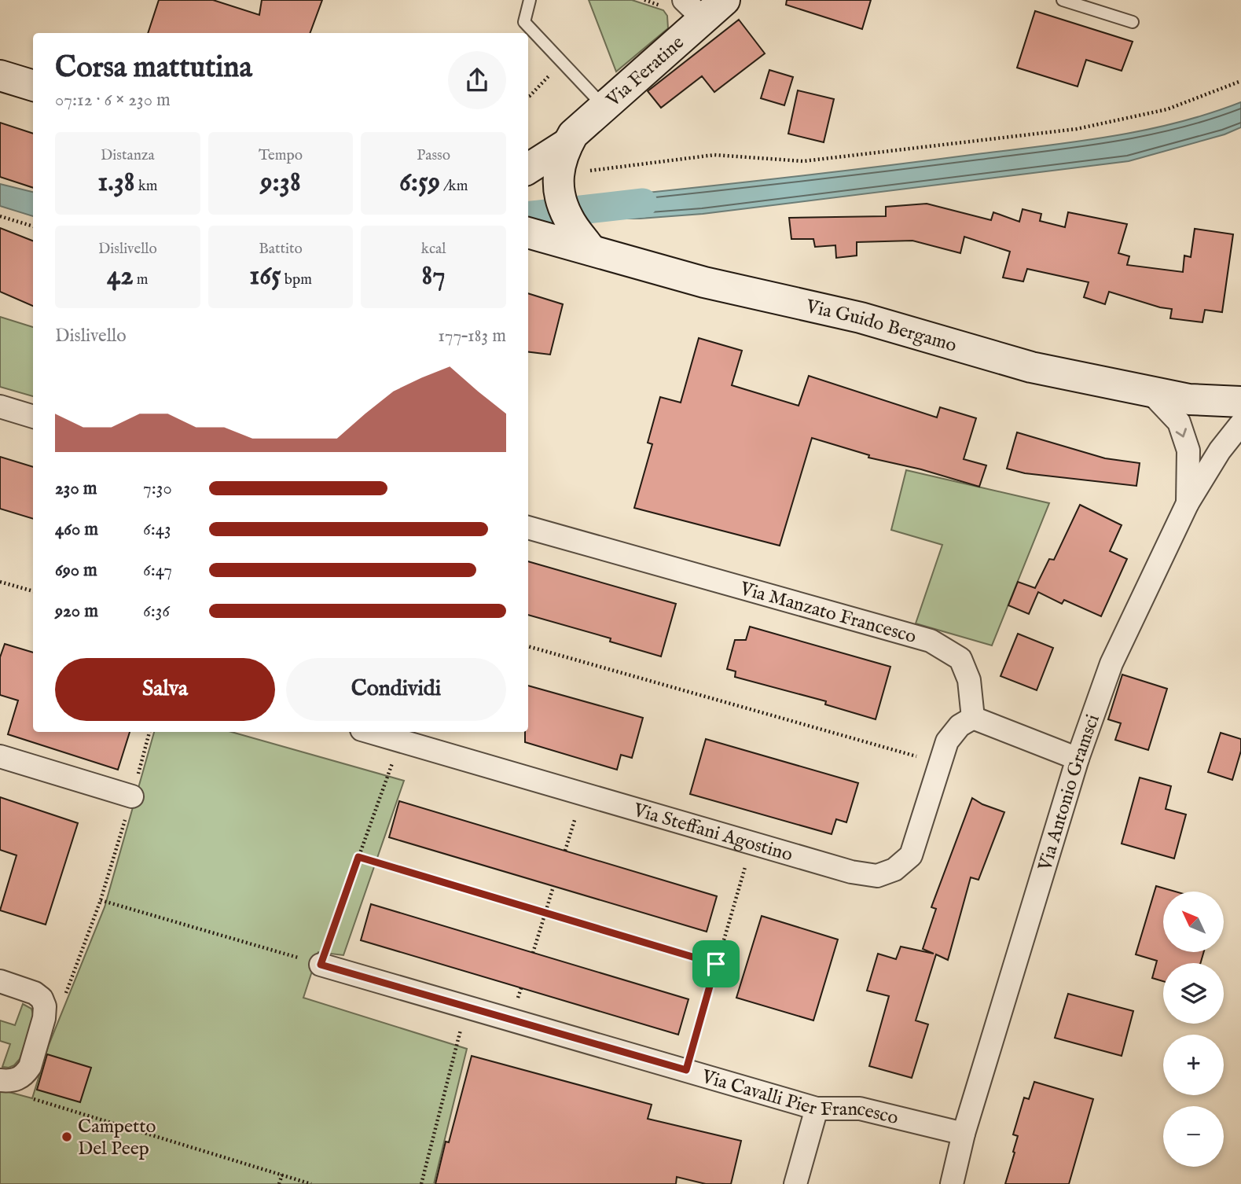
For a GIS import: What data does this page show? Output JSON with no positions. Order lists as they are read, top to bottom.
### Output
{
  "streets": {
    "main road": ["Via Feratine", "Via Guido Bergamo"],
    "street": [
      "Via Manzato Francesco",
      "Via Antonio Gramsci",
      "Via Steffani Agostino",
      "Via Cavalli Pier Francesco"
    ]
  },
  "crossings": [
    ["Via Manzato Francesco", "Via Steffani Agostino"],
    ["Via Antonio Gramsci", "Via Cavalli Pier Francesco"]
  ],
  "places": ["Campetto Del Peep"],
  "north": "top left",
  "page": {
    "heading": ["Corsa mattutina", "07:12 · 6 × 230 m"],
    "stats": [
      ["Distanza", "1.38 km"],
      ["Tempo", "9:38"],
      ["Passo", "6:59 /km"],
      ["Dislivello", "42 m"],
      ["Battito", "165 bpm"],
      ["kcal", "87"]
    ],
    "chart": ["Dislivello", "177–183 m"],
    "list": [
      {
        "name": "230 m",
        "note": "7:30"
      },
      {
        "name": "460 m",
        "note": "6:43"
      },
      {
        "name": "690 m",
        "note": "6:47"
      },
      {
        "name": "920 m",
        "note": "6:36"
      }
    ],
    "buttons": ["Salva", "Condividi"],
    "map_buttons": ["+", "−"]
  }
}
